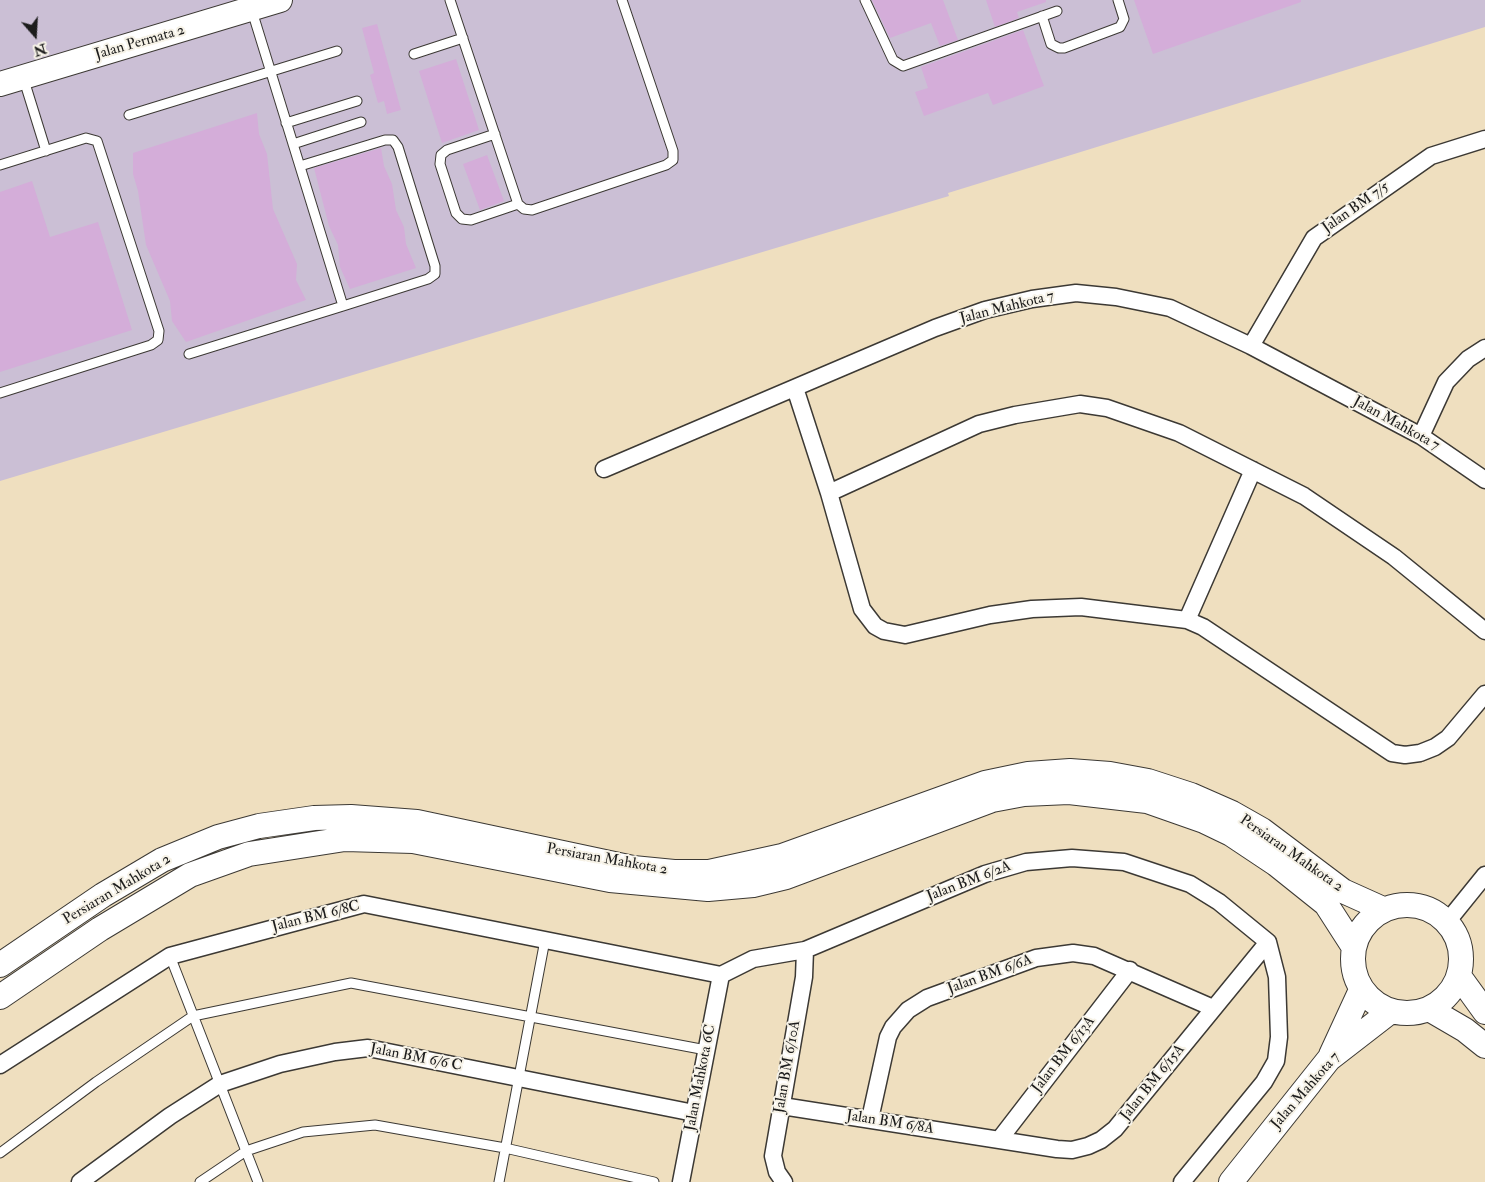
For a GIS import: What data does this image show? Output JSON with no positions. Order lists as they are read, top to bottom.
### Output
{
  "streets": {
    "main road": ["Jalan Permata 2", "Jalan Mahkota 7", "Persiaran Mahkota 2"],
    "street": [
      "Jalan BM 7/5",
      "Jalan BM 6/2A",
      "Jalan BM 6/8C",
      "Jalan BM 6/6A",
      "Jalan BM 6/13A",
      "Jalan BM 6/6 C",
      "Jalan BM 6/10A",
      "Jalan Mahkota 6C",
      "Jalan BM 6/15A",
      "Jalan BM 6/8A"
    ]
  },
  "crossings": [
    ["Jalan BM 7/5", "Jalan Mahkota 7"],
    ["Jalan Mahkota 7", "Persiaran Mahkota 2"],
    ["Jalan BM 6/2A", "Jalan BM 6/8C"],
    ["Jalan BM 6/2A", "Jalan BM 6/10A"],
    ["Jalan BM 6/2A", "Jalan Mahkota 6C"],
    ["Jalan BM 6/2A", "Jalan BM 6/15A"],
    ["Jalan BM 6/8C", "Jalan Mahkota 6C"],
    ["Jalan BM 6/6A", "Jalan BM 6/13A"],
    ["Jalan BM 6/6A", "Jalan BM 6/15A"],
    ["Jalan BM 6/6A", "Jalan BM 6/8A"],
    ["Jalan BM 6/13A", "Jalan BM 6/15A"],
    ["Jalan BM 6/13A", "Jalan BM 6/8A"],
    ["Jalan BM 6/6 C", "Jalan Mahkota 6C"],
    ["Jalan BM 6/10A", "Jalan BM 6/8A"],
    ["Jalan BM 6/15A", "Jalan BM 6/8A"]
  ],
  "north": "bottom"
}
